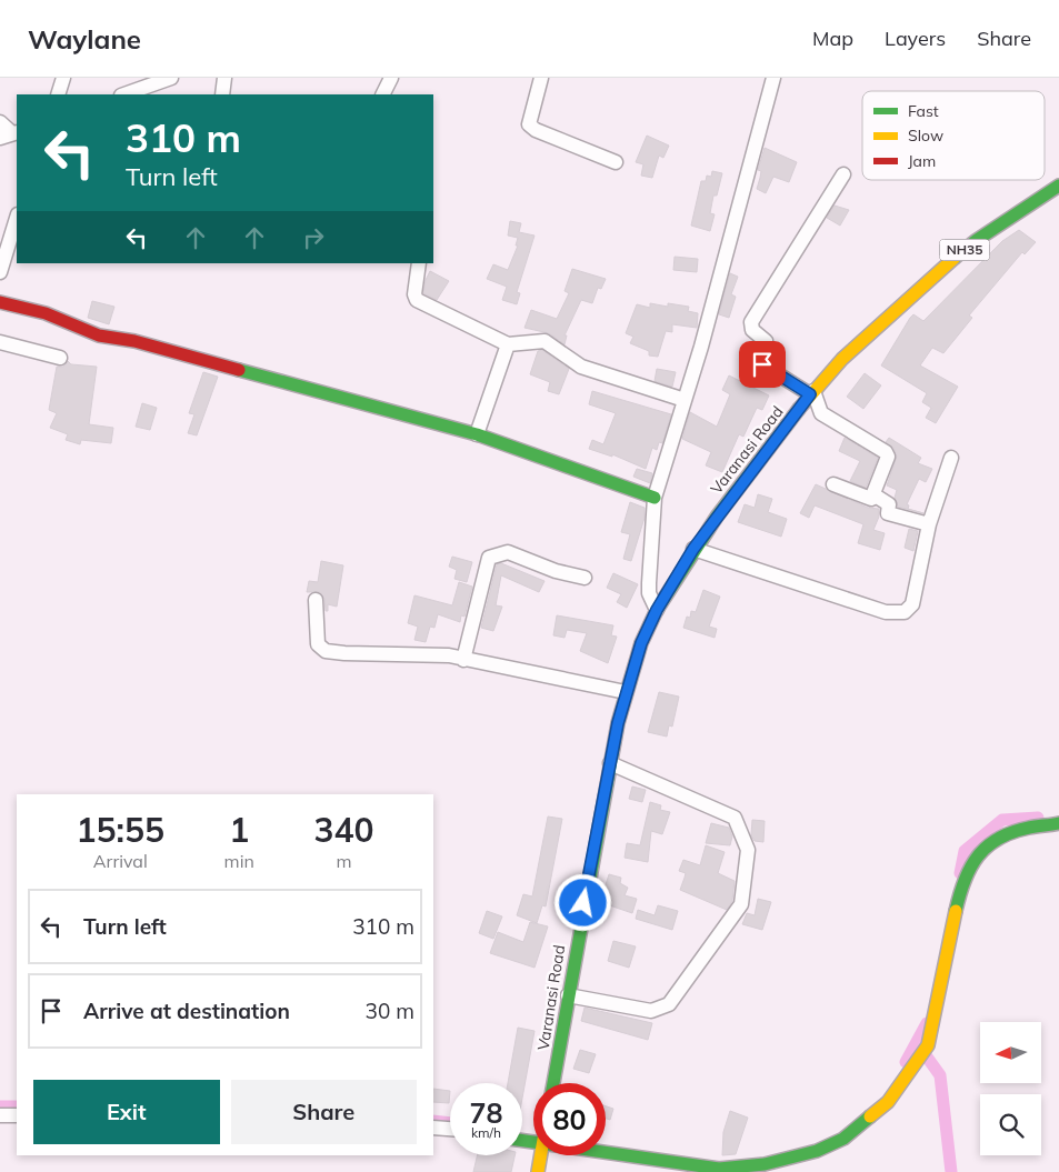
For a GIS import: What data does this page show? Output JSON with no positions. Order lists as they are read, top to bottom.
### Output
{
  "streets": {
    "main road": ["NH35", "Varanasi Road"]
  },
  "legend": ["Fast", "Slow", "Jam"],
  "north": "left",
  "page": {
    "header": "Waylane",
    "nav": ["Map", "Layers", "Share"],
    "turn": ["310 m", "Turn left"],
    "eta": [
      "15:55",
      "Arrival",
      "1",
      "min",
      "340",
      "m"
    ],
    "list": [
      {
        "name": "Turn left",
        "value": "310 m"
      },
      {
        "name": "Arrive at destination",
        "value": "30 m"
      }
    ],
    "buttons": ["Exit", "Share"],
    "speed": "78 km/h",
    "limit": "80"
  }
}
